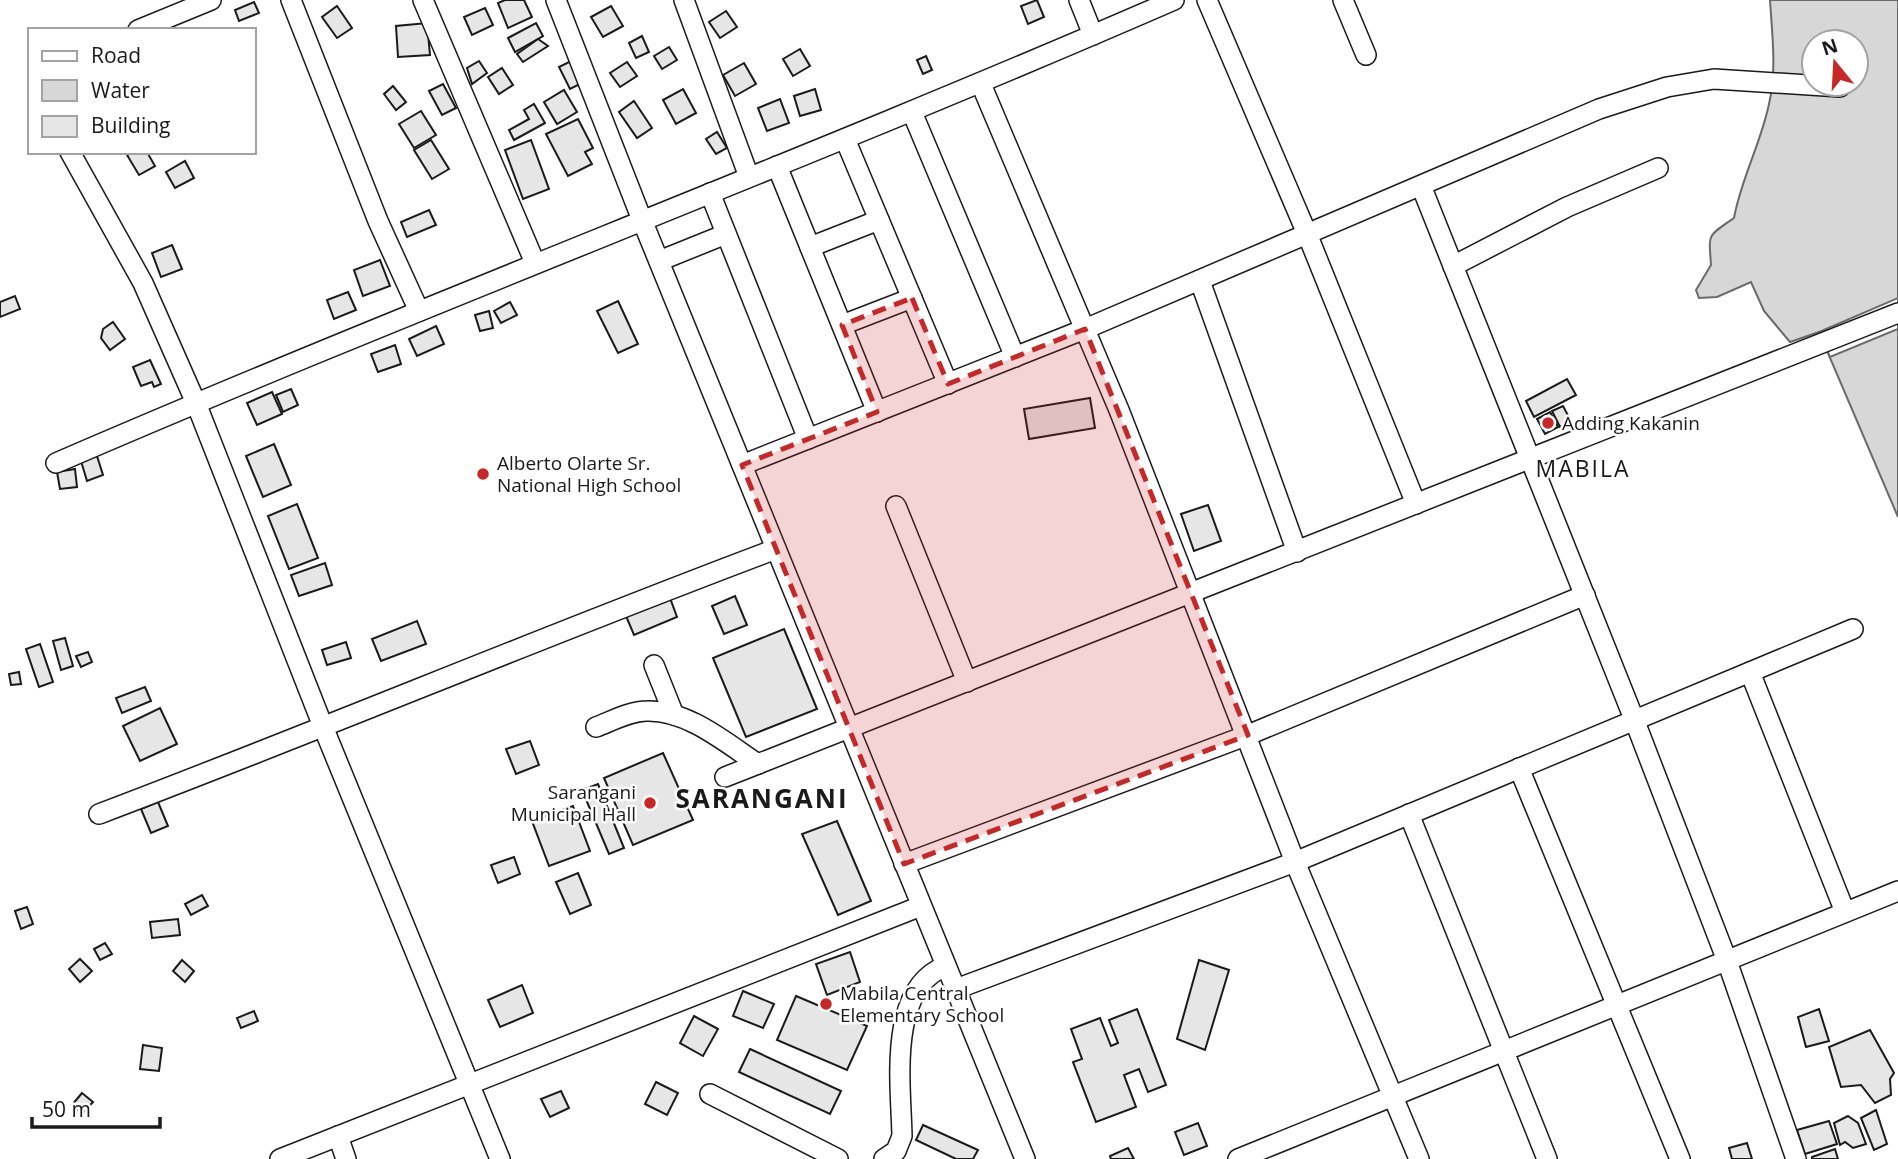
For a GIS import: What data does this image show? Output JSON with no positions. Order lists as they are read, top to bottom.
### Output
{
  "districts": ["MABILA", "SARANGANI"],
  "places": [
    "Adding Kakanin",
    "Alberto Olarte Sr. National High School",
    "Sarangani Municipal Hall",
    "Mabila Central Elementary School"
  ],
  "legend": ["Road", "Water", "Building"],
  "scale_bar": "50 m",
  "north": "top"
}
